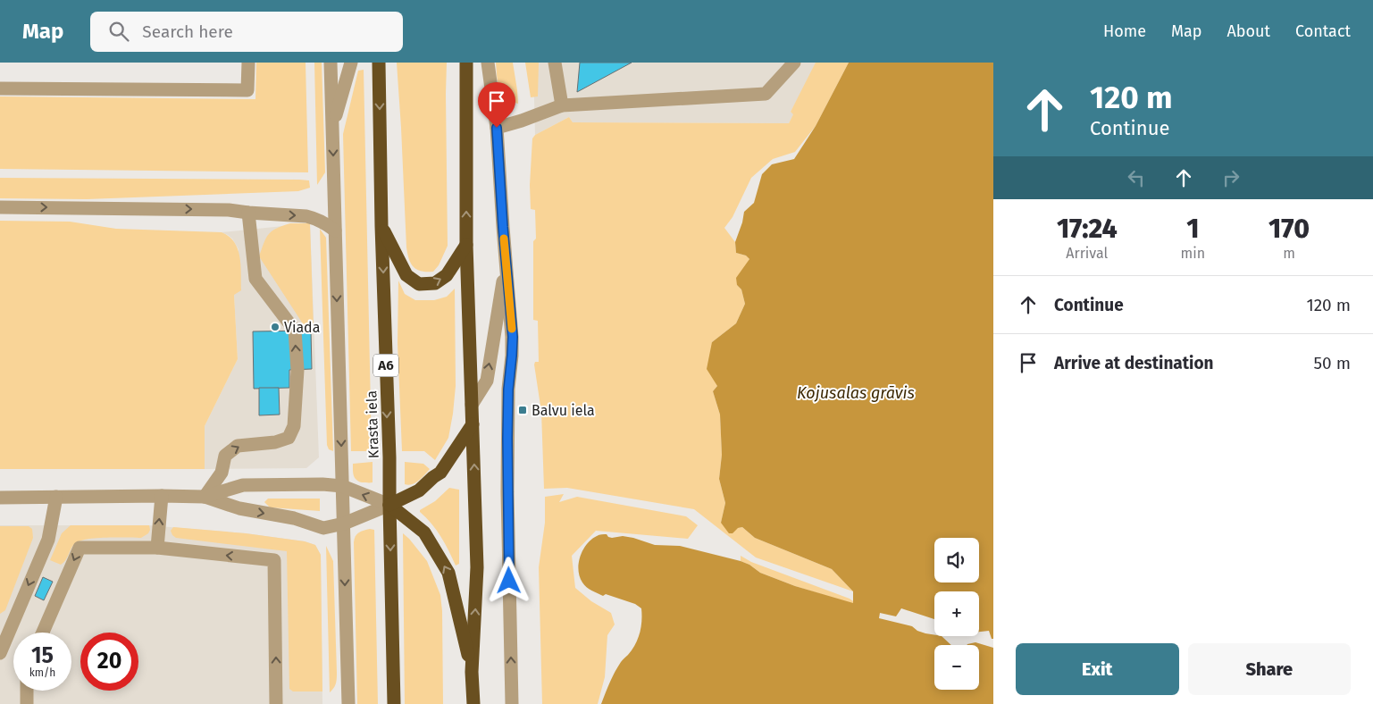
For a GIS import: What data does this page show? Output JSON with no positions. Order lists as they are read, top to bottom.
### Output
{
  "streets": {
    "highway": ["A6", "Krasta iela"]
  },
  "water": ["Kojusalas grāvis"],
  "places": {
    "other": ["Viada"],
    "transit": ["Balvu iela"]
  },
  "page": {
    "header": "Map",
    "search": "Search here",
    "nav": [
      "Home",
      "Map",
      "About",
      "Contact"
    ],
    "turn": ["120 m", "Continue"],
    "eta": [
      "17:24",
      "Arrival",
      "1",
      "min",
      "170",
      "m"
    ],
    "list": [
      {
        "name": "Continue",
        "value": "120 m"
      },
      {
        "name": "Arrive at destination",
        "value": "50 m"
      }
    ],
    "map_buttons": ["+", "−"],
    "speed": "15 km/h",
    "limit": "20",
    "buttons": ["Exit", "Share"]
  }
}
